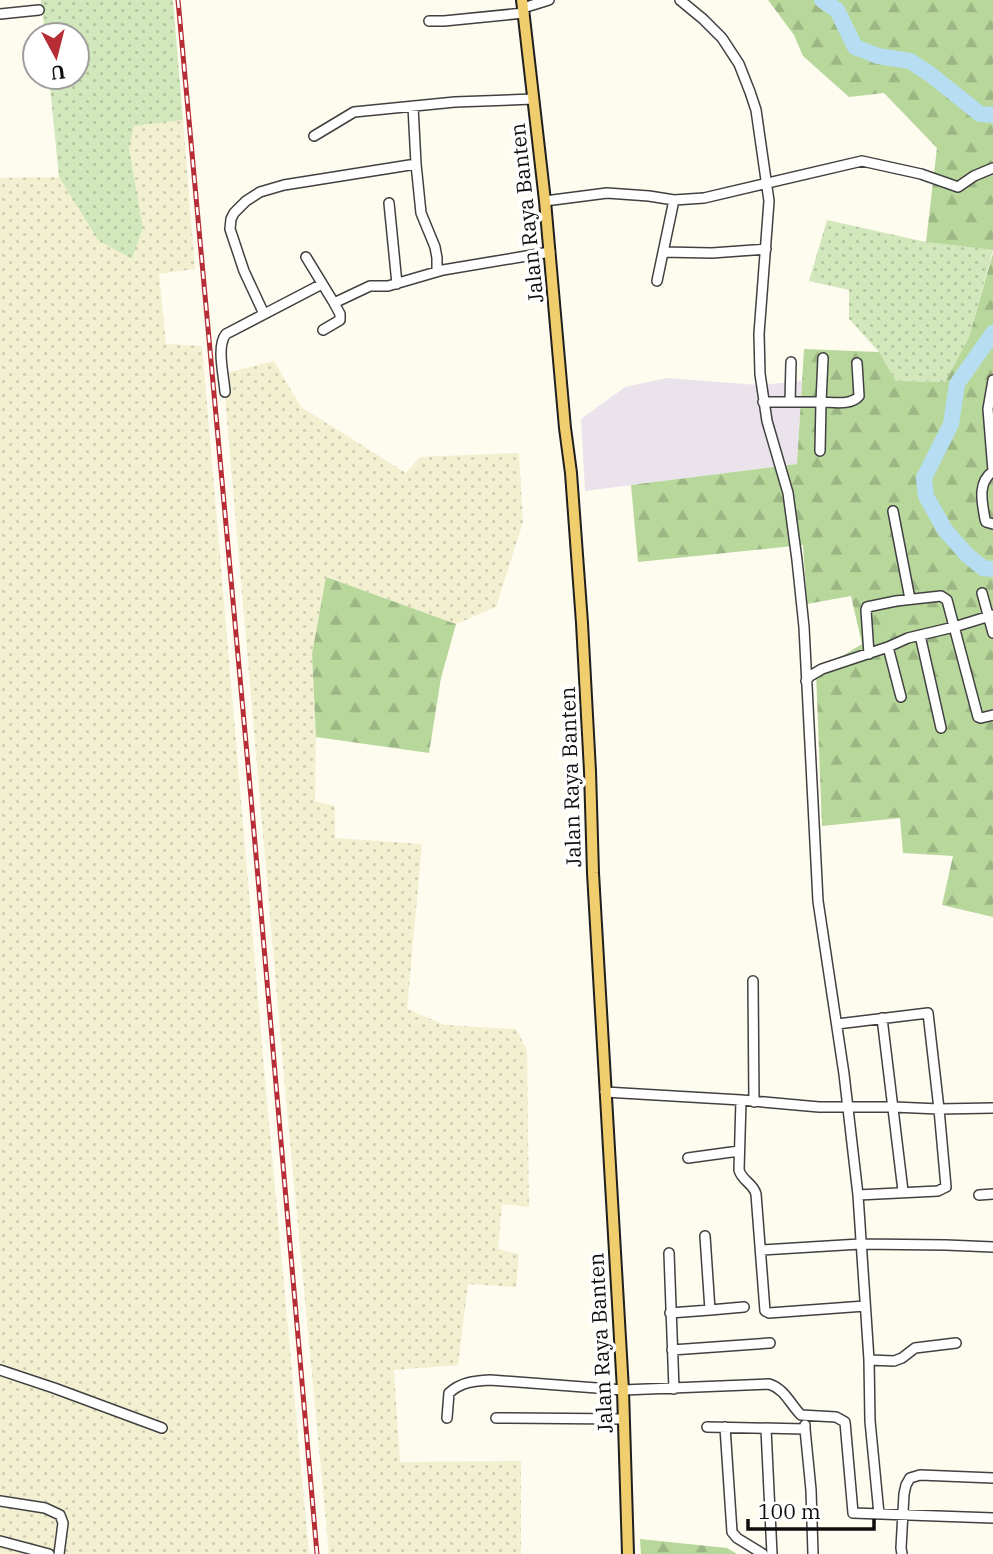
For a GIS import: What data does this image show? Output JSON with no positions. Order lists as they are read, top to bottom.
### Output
{
  "streets": {
    "main road": ["Jalan Raya Banten"]
  },
  "scale_bar": "100 m",
  "north": "bottom"
}
